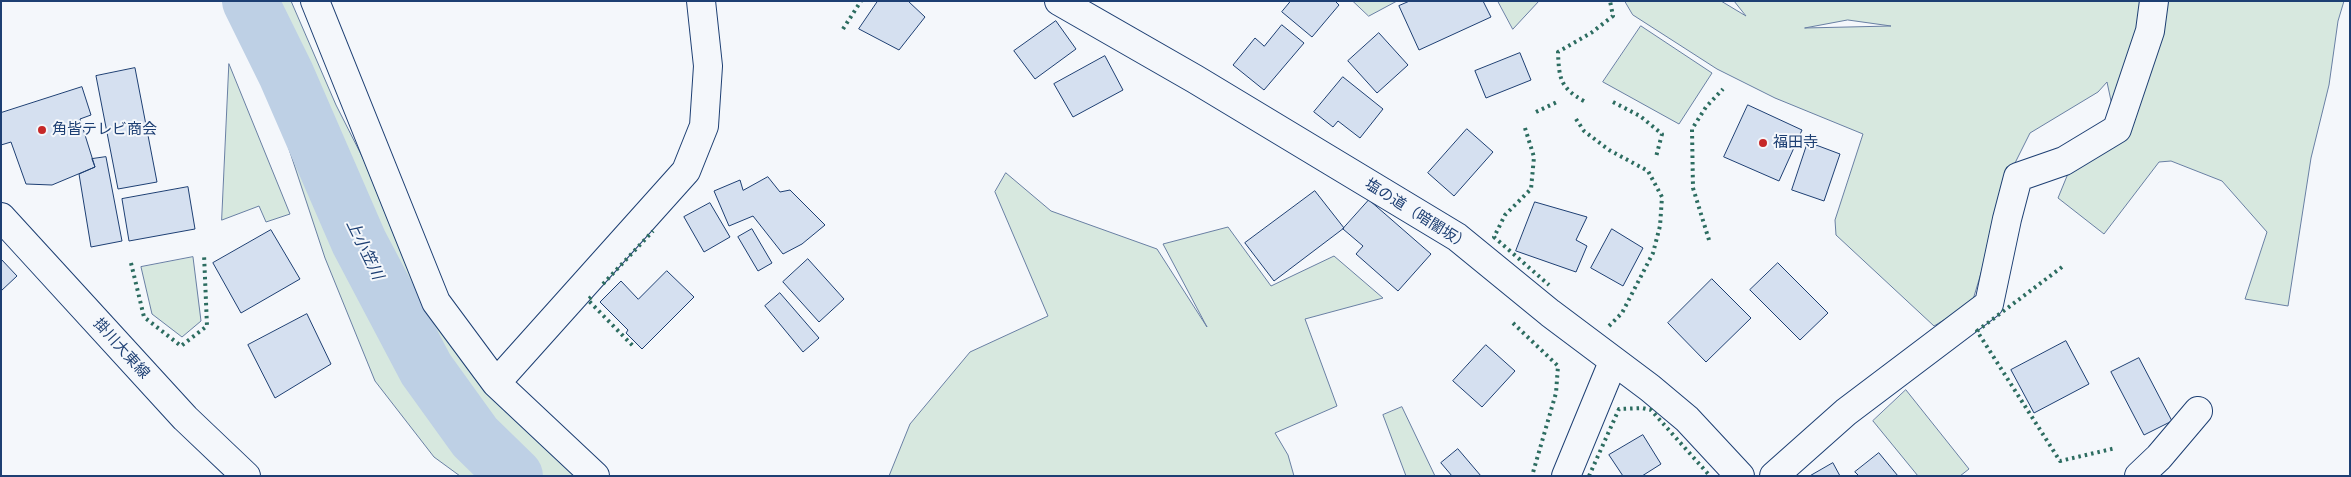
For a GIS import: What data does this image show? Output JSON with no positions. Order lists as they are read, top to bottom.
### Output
{
  "streets": {
    "street": ["塩の道（暗闇坂）", "掛川大東線"]
  },
  "water": ["上小笠川"],
  "places": ["角皆テレビ商会", "福田寺"]
}
